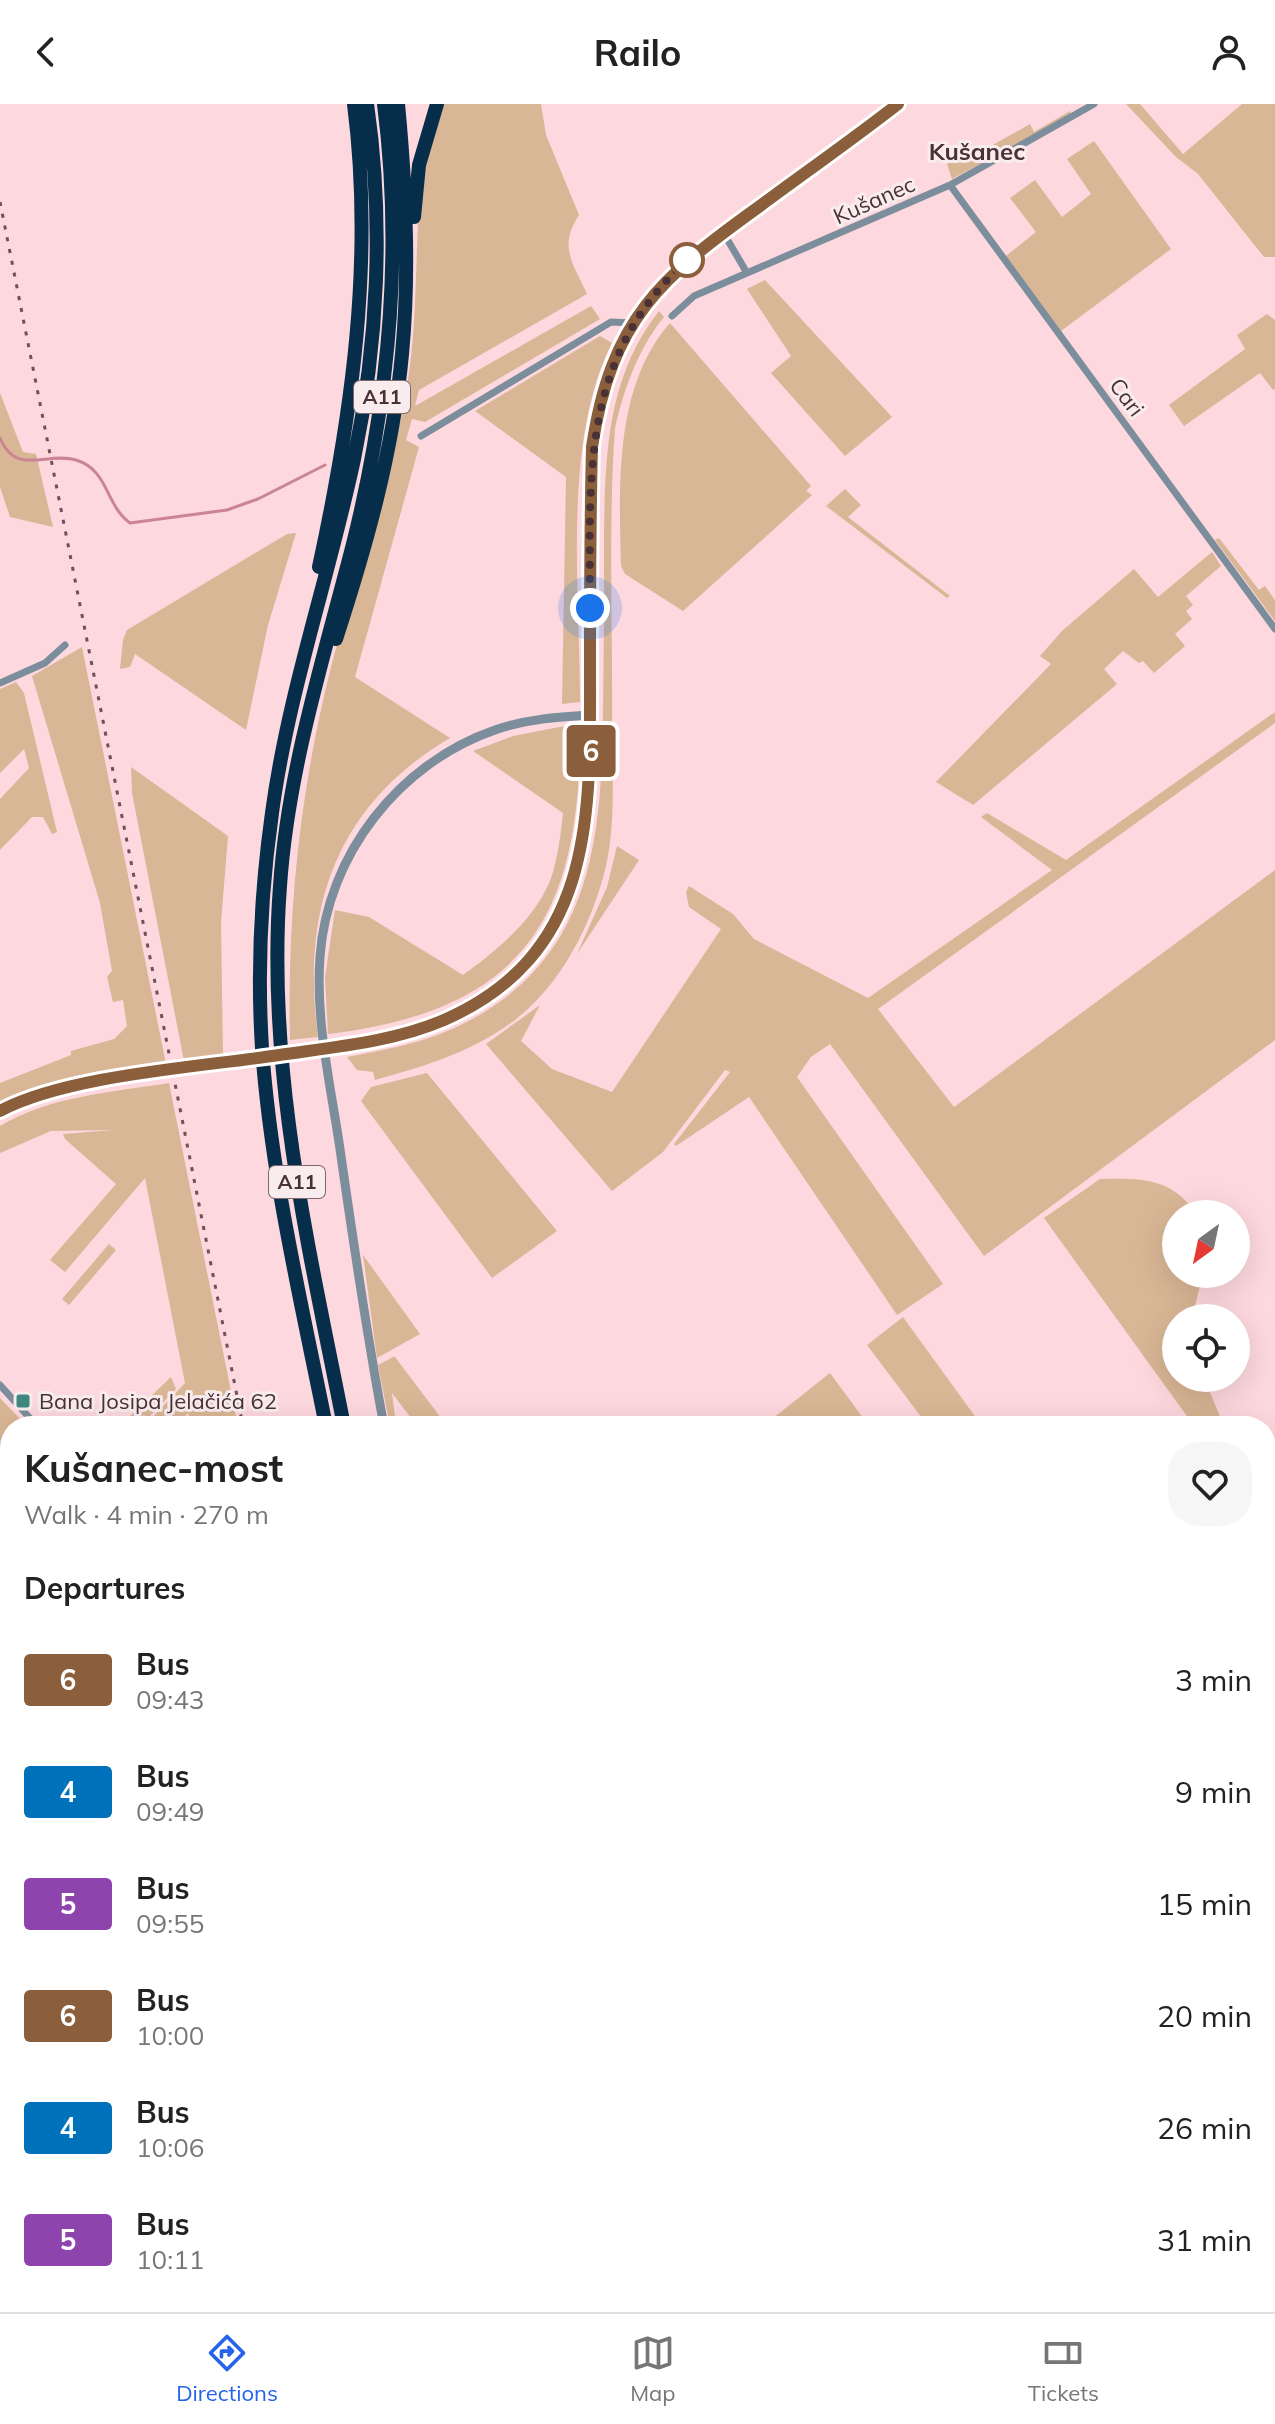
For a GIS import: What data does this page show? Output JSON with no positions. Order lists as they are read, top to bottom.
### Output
{
  "streets": {
    "highway": ["A11"],
    "street": ["Kušanec", "Cari"]
  },
  "crossings": [
    ["Kušanec", "Cari"]
  ],
  "districts": ["Kušanec"],
  "places": {
    "transit": ["Bana Josipa Jelačića 62"]
  },
  "lines": ["bus line 6"],
  "north": "bottom left",
  "page": {
    "header": "Railo",
    "on_map": "6",
    "heading": [
      ["Kušanec-most", "Walk · 4 min · 270 m"],
      "Departures"
    ],
    "list": [
      {
        "mark": "6",
        "name": "Bus",
        "note": "09:43",
        "value": "3 min"
      },
      {
        "mark": "4",
        "name": "Bus",
        "note": "09:49",
        "value": "9 min"
      },
      {
        "mark": "5",
        "name": "Bus",
        "note": "09:55",
        "value": "15 min"
      },
      {
        "mark": "6",
        "name": "Bus",
        "note": "10:00",
        "value": "20 min"
      },
      {
        "mark": "4",
        "name": "Bus",
        "note": "10:06",
        "value": "26 min"
      },
      {
        "mark": "5",
        "name": "Bus",
        "note": "10:11",
        "value": "31 min"
      }
    ],
    "tabs": ["Directions", "Map", "Tickets"]
  }
}
